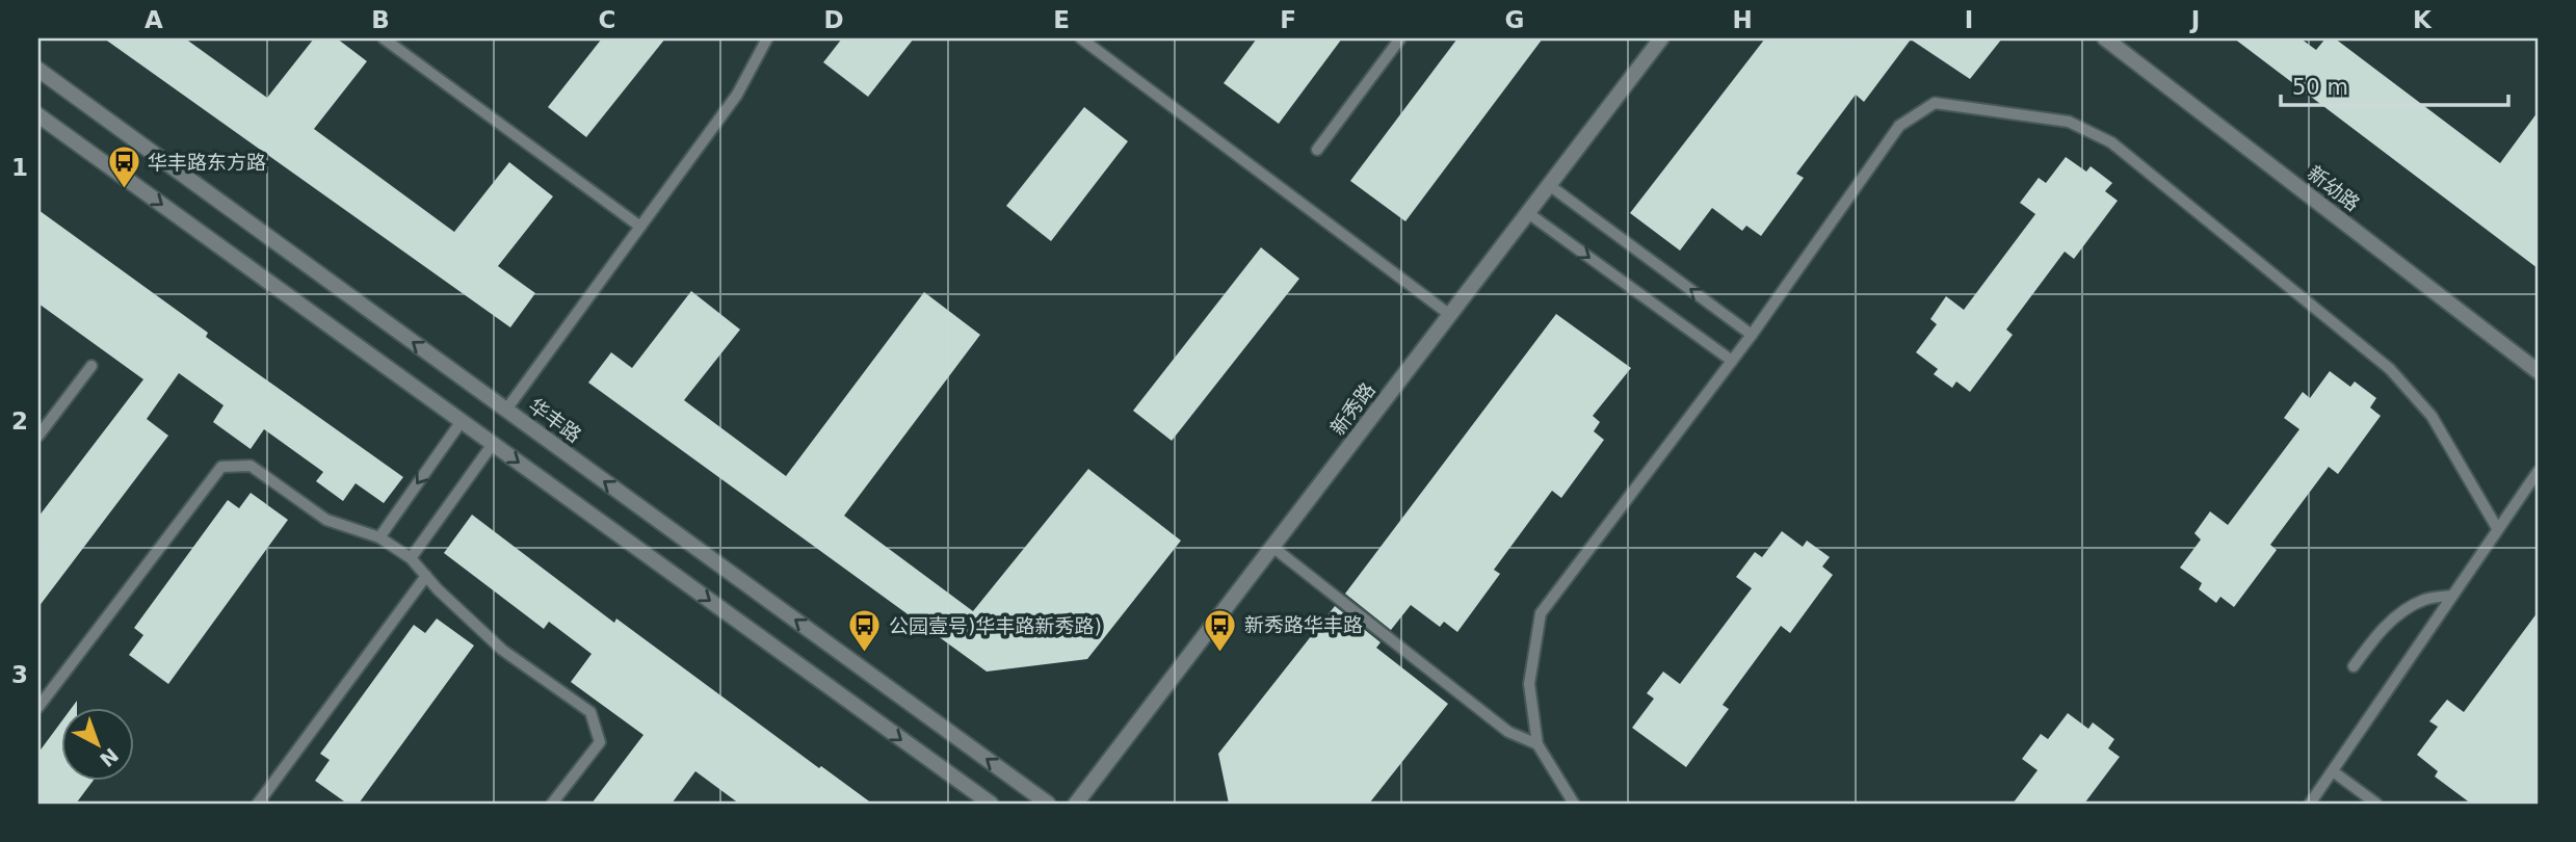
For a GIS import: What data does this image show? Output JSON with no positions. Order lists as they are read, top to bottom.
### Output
{
  "streets": {
    "street": ["新幼路", "新秀路", "华丰路"]
  },
  "places": {
    "bus stop": ["华丰路东方路", "新秀路华丰路", "公园壹号)华丰路新秀路)"]
  },
  "scale_bar": "50 m",
  "north": "bottom right",
  "grid": {
    "columns": [
      "A",
      "B",
      "C",
      "D",
      "E",
      "F",
      "G",
      "H",
      "I",
      "J",
      "K"
    ],
    "rows": ["1", "2", "3"]
  }
}
